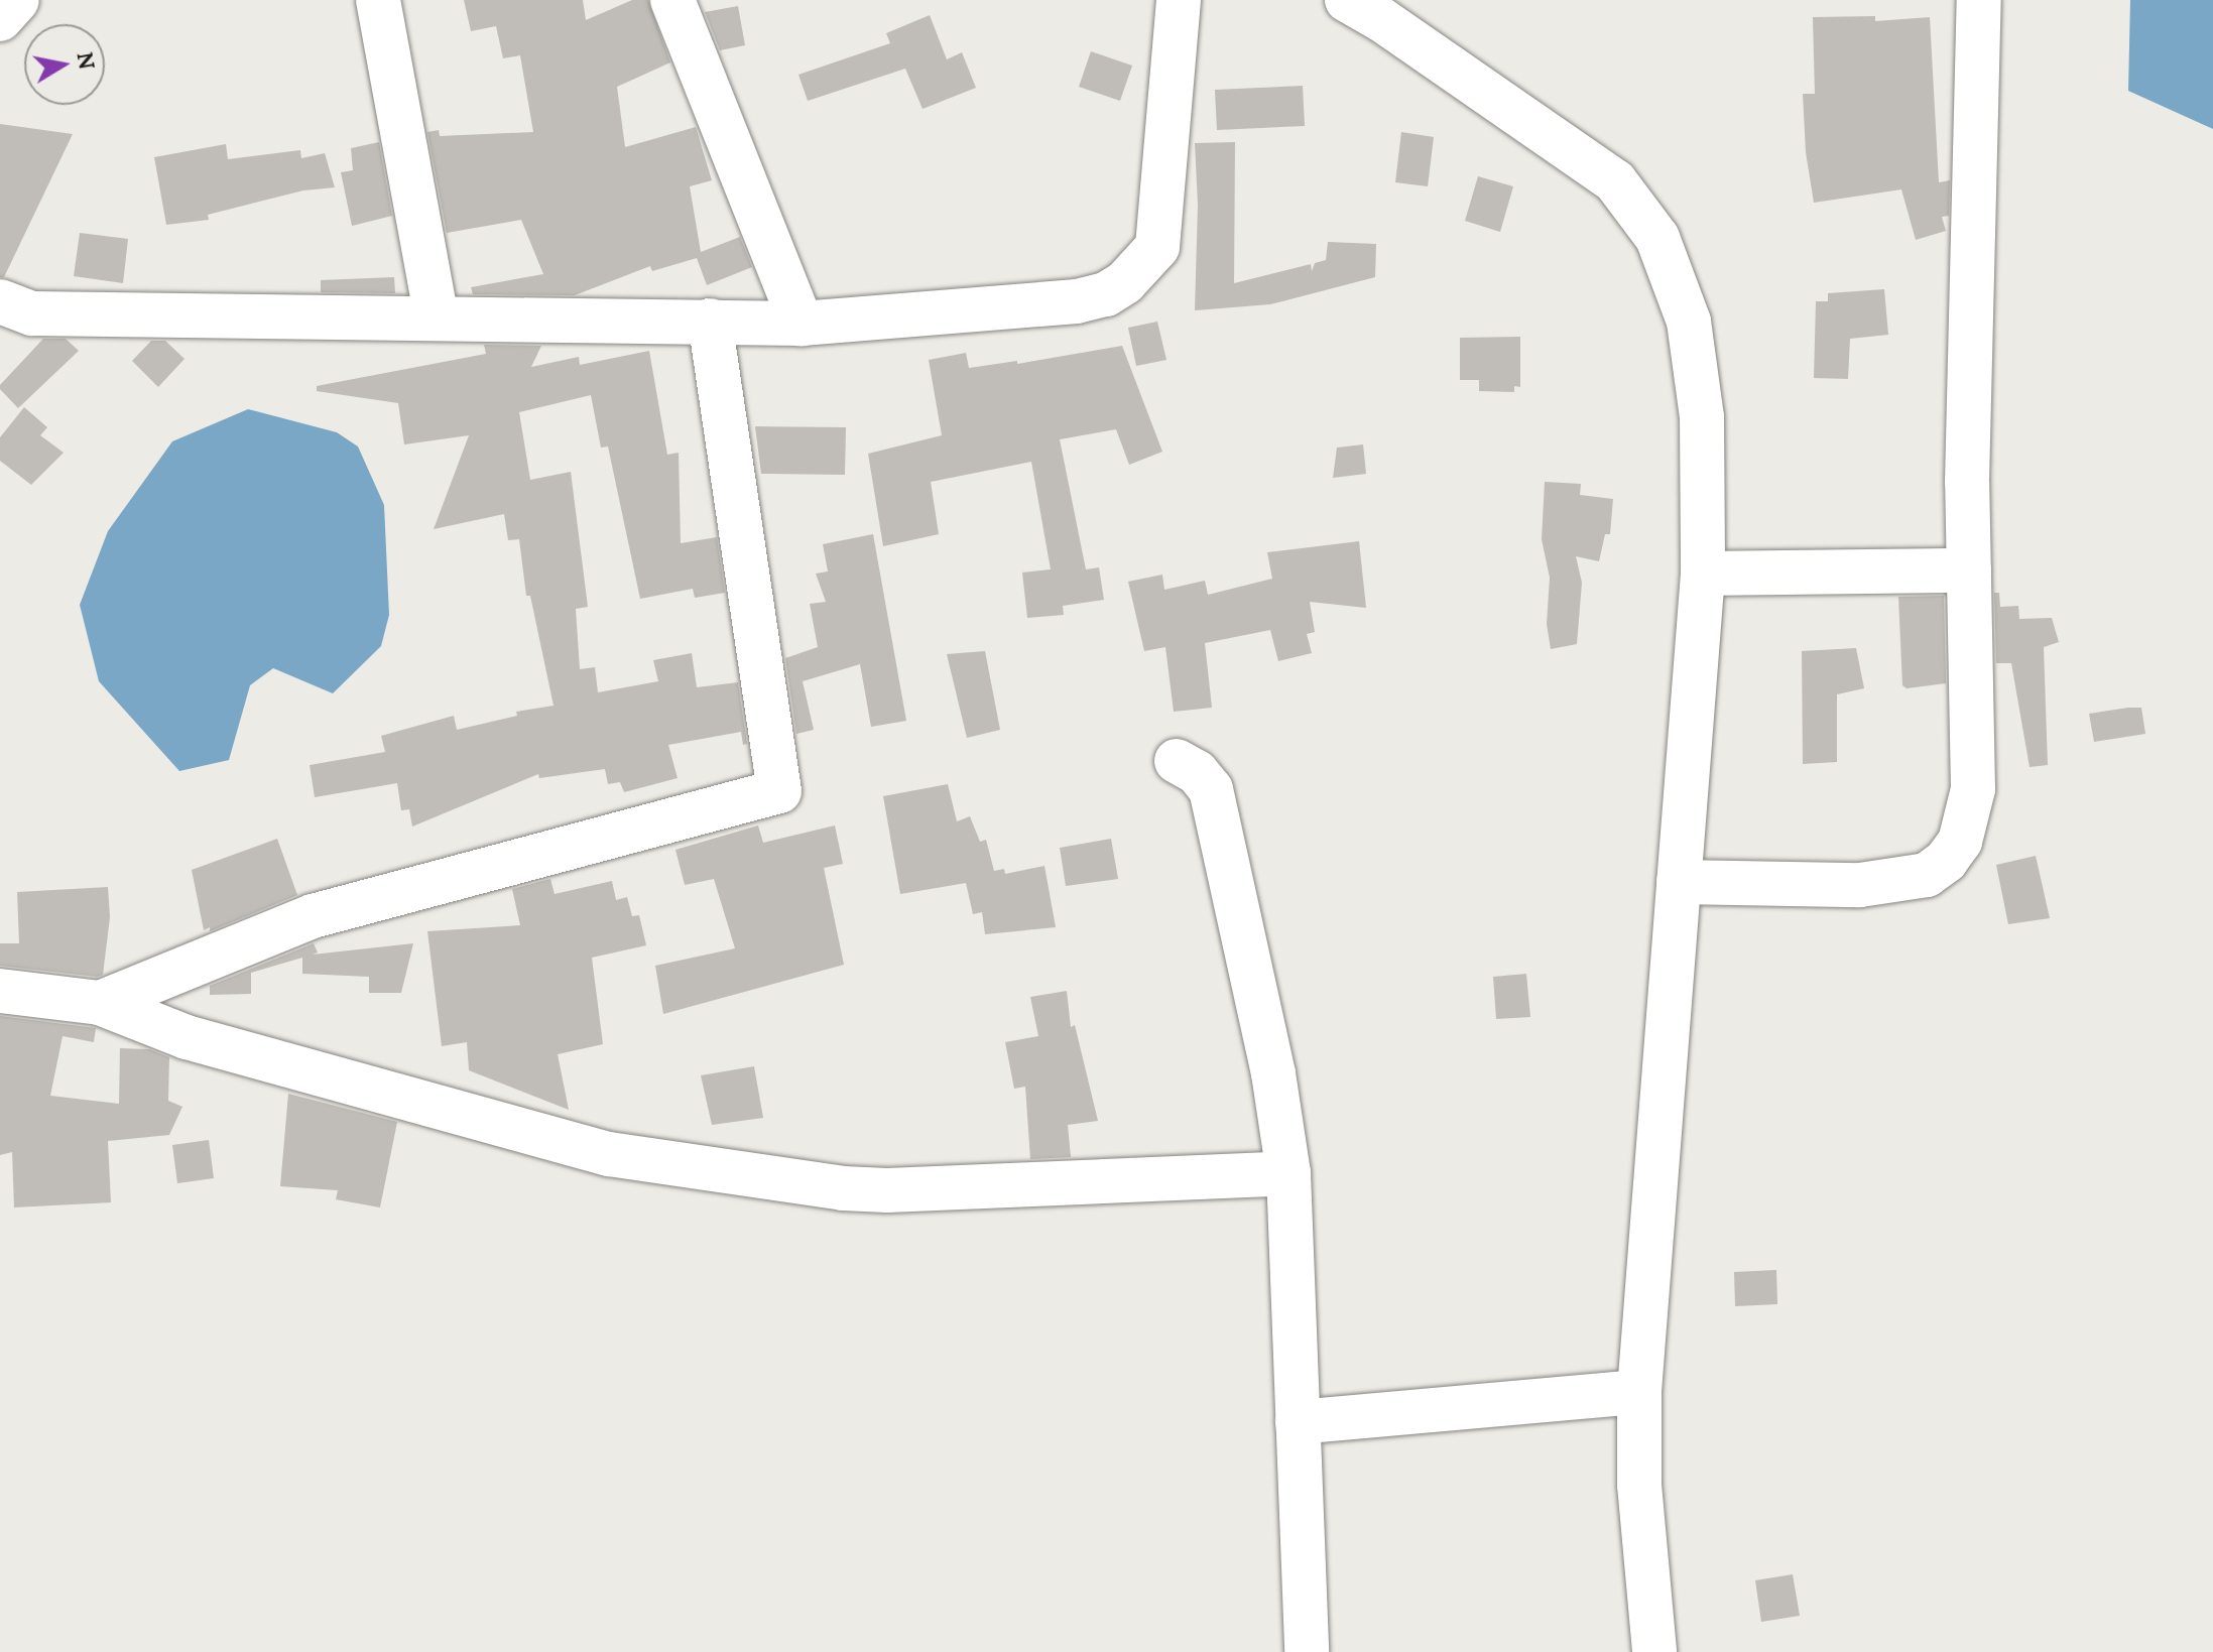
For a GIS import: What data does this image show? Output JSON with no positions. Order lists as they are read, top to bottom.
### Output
{
  "north": "right"
}
